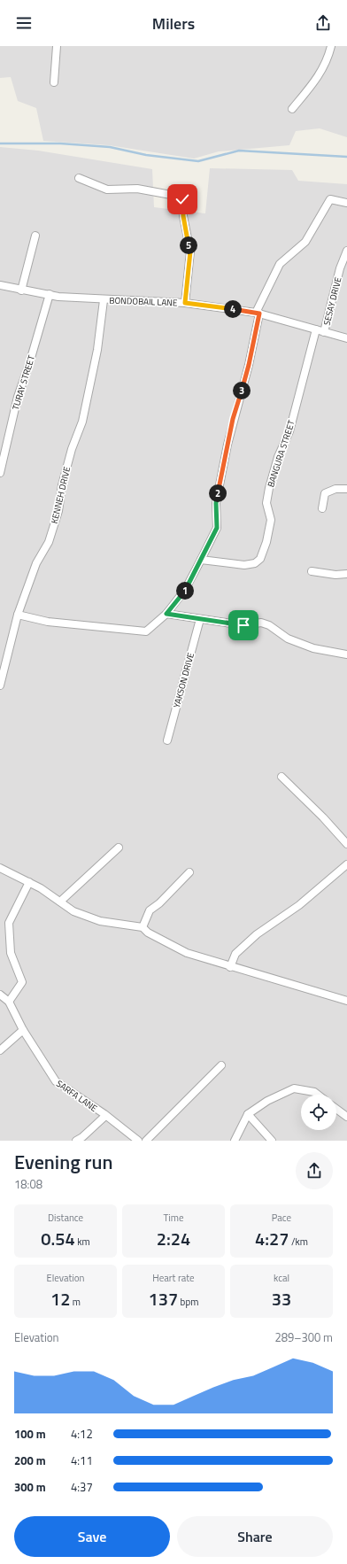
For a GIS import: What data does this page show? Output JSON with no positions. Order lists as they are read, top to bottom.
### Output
{
  "streets": {
    "street": [
      "BONDOBAIL LANE",
      "SESAY DRIVE",
      "TURAY STREET",
      "BANGURA STREET",
      "KENNEH DRIVE",
      "YAKSON DRIVE",
      "SARFA LANE"
    ]
  },
  "crossings": [
    ["BONDOBAIL LANE", "SESAY DRIVE"],
    ["BONDOBAIL LANE", "TURAY STREET"],
    ["BONDOBAIL LANE", "BANGURA STREET"],
    ["BONDOBAIL LANE", "KENNEH DRIVE"]
  ],
  "page": {
    "header": "Milers",
    "pins": [
      "5",
      "4",
      "3",
      "2",
      "1"
    ],
    "heading": ["Evening run", "18:08"],
    "stats": [
      ["Distance", "0.54 km"],
      ["Time", "2:24"],
      ["Pace", "4:27 /km"],
      ["Elevation", "12 m"],
      ["Heart rate", "137 bpm"],
      ["kcal", "33"]
    ],
    "chart": ["Elevation", "289–300 m"],
    "list": [
      {
        "name": "100 m",
        "note": "4:12"
      },
      {
        "name": "200 m",
        "note": "4:11"
      },
      {
        "name": "300 m",
        "note": "4:37"
      }
    ],
    "buttons": ["Save", "Share"]
  }
}
